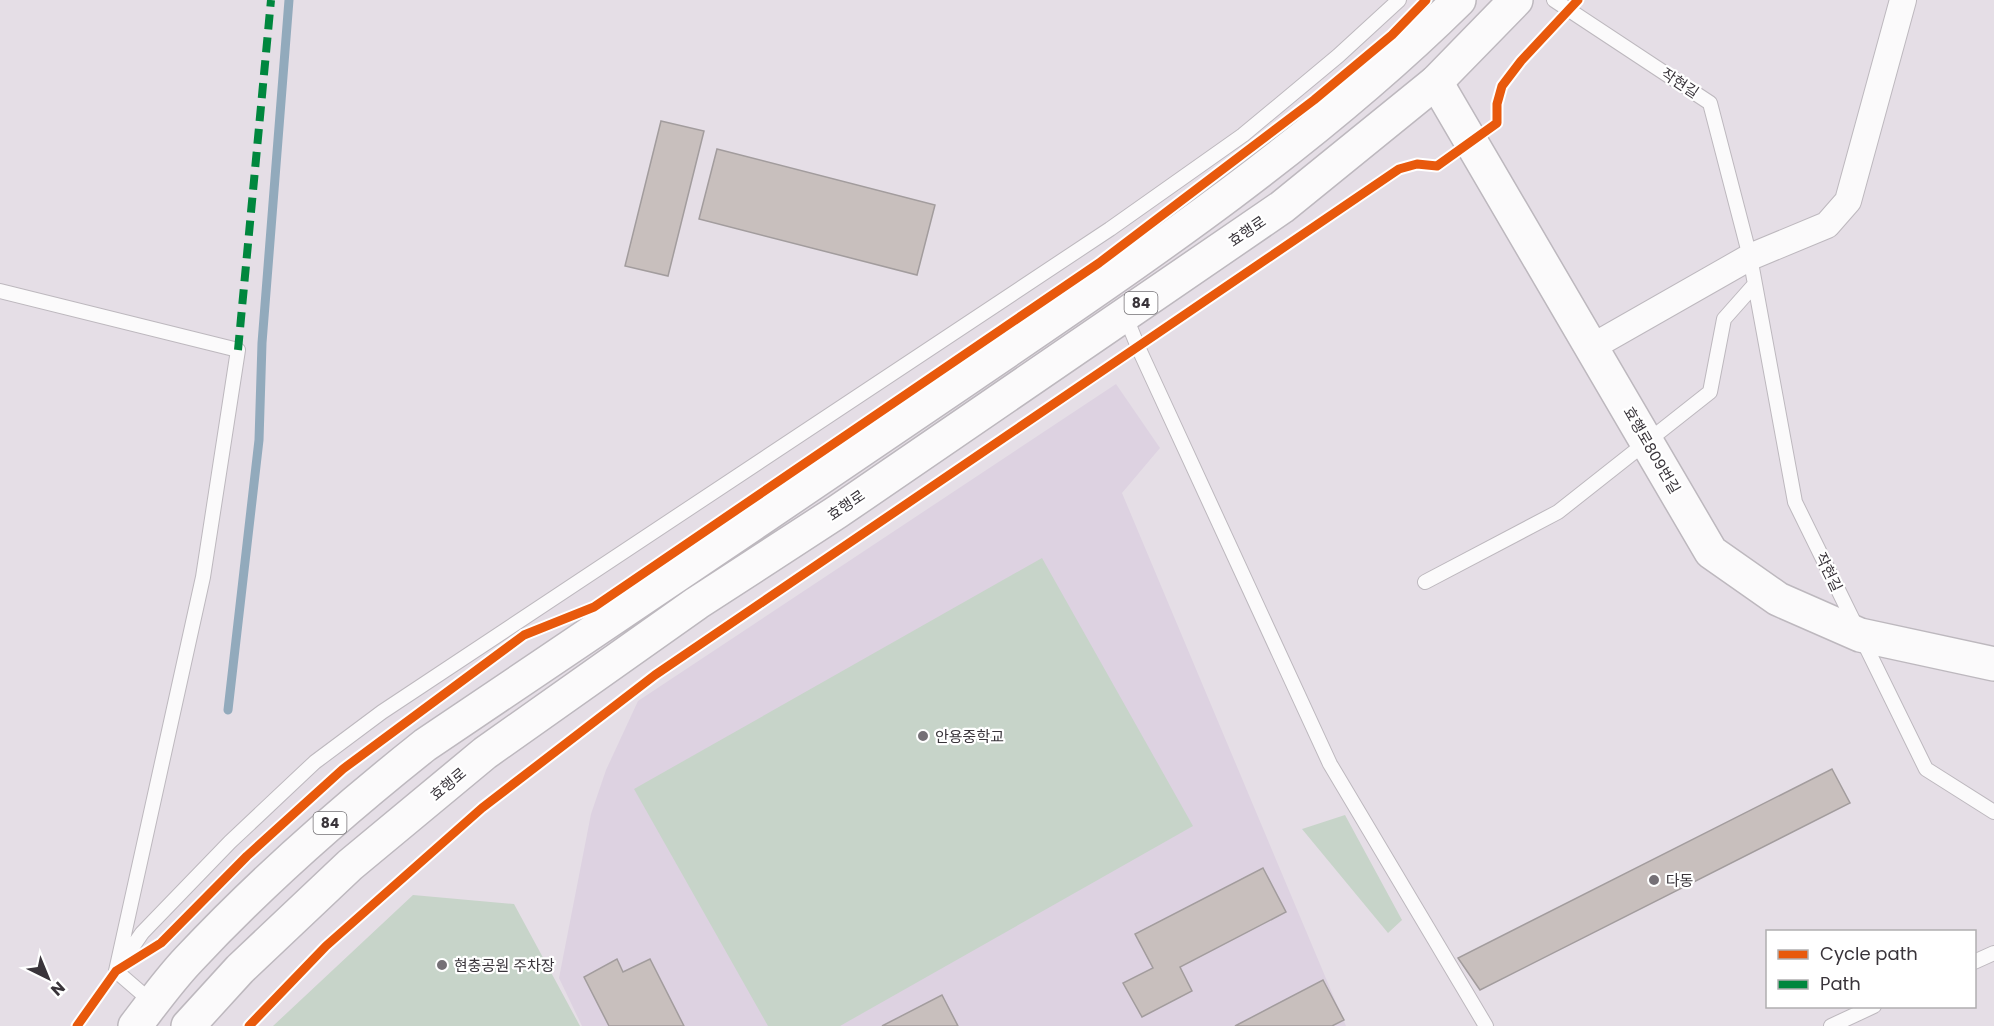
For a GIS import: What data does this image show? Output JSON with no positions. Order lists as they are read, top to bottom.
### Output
{
  "streets": {
    "main road": ["효행로", "84", "효행로809번길"],
    "lane": ["작현길"]
  },
  "crossings": [
    ["작현길", "효행로809번길"],
    ["효행로", "효행로809번길"]
  ],
  "places": ["안용중학교", "다동", "현충공원 주차장"],
  "legend": ["Cycle path", "Path"],
  "north": "bottom right"
}
